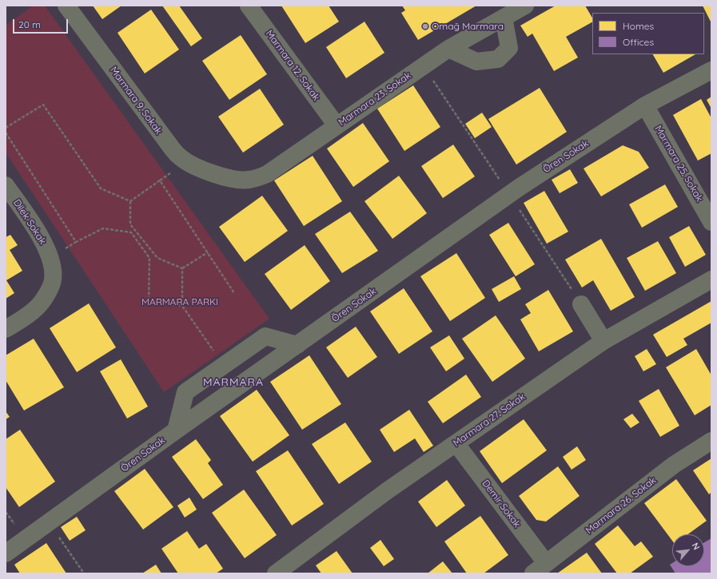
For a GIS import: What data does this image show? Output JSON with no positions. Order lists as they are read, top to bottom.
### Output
{
  "streets": {
    "street": [
      "Marmara 12. Sokak",
      "Marmara 23. Sokak",
      "Marmara 9. Sokak",
      "Ören Sokak",
      "Marmara 25. Sokak",
      "Dilek Sokak",
      "Marmara 27. Sokak",
      "Demir Sokak",
      "Marmara 26. Sokak"
    ]
  },
  "crossings": [
    ["Marmara 12. Sokak", "Marmara 23. Sokak"],
    ["Marmara 23. Sokak", "Marmara 9. Sokak"],
    ["Ören Sokak", "Marmara 25. Sokak"],
    ["Marmara 27. Sokak", "Demir Sokak"],
    ["Demir Sokak", "Marmara 26. Sokak"]
  ],
  "districts": ["MARMARA"],
  "parks": ["MARMARA PARKI"],
  "places": ["Omağ Marmara"],
  "legend": ["Homes", "Offices"],
  "scale_bar": "20 m",
  "north": "top right"
}
